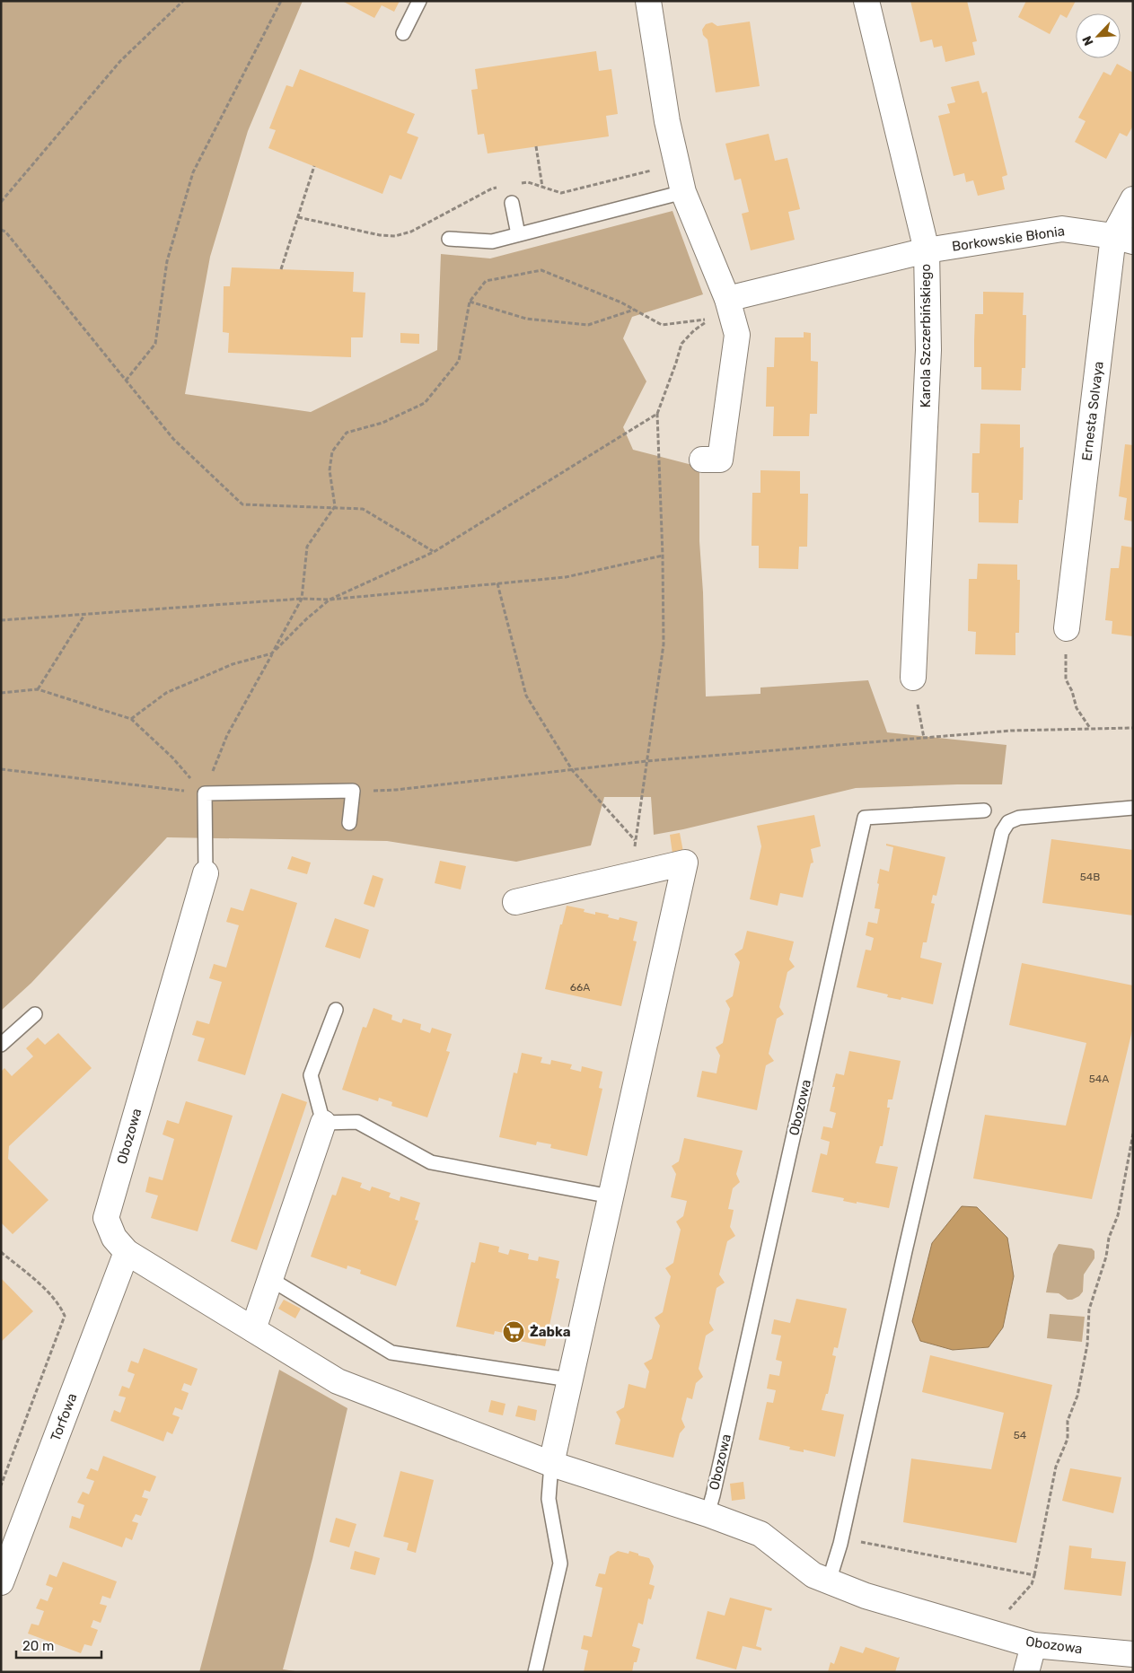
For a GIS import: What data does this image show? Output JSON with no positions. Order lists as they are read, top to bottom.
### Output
{
  "streets": {
    "street": [
      "Borkowskie Błonia",
      "Karola Szczerbińskiego",
      "Ernesta Solvaya",
      "Obozowa",
      "Torfowa"
    ]
  },
  "crossings": [
    ["Borkowskie Błonia", "Karola Szczerbińskiego"],
    ["Borkowskie Błonia", "Ernesta Solvaya"],
    ["Obozowa", "Torfowa"]
  ],
  "places": {
    "supermarket": ["Żabka"]
  },
  "house_numbers": [
    "54B",
    "66A",
    "54A",
    "54"
  ],
  "scale_bar": "20 m",
  "north": "bottom left"
}
